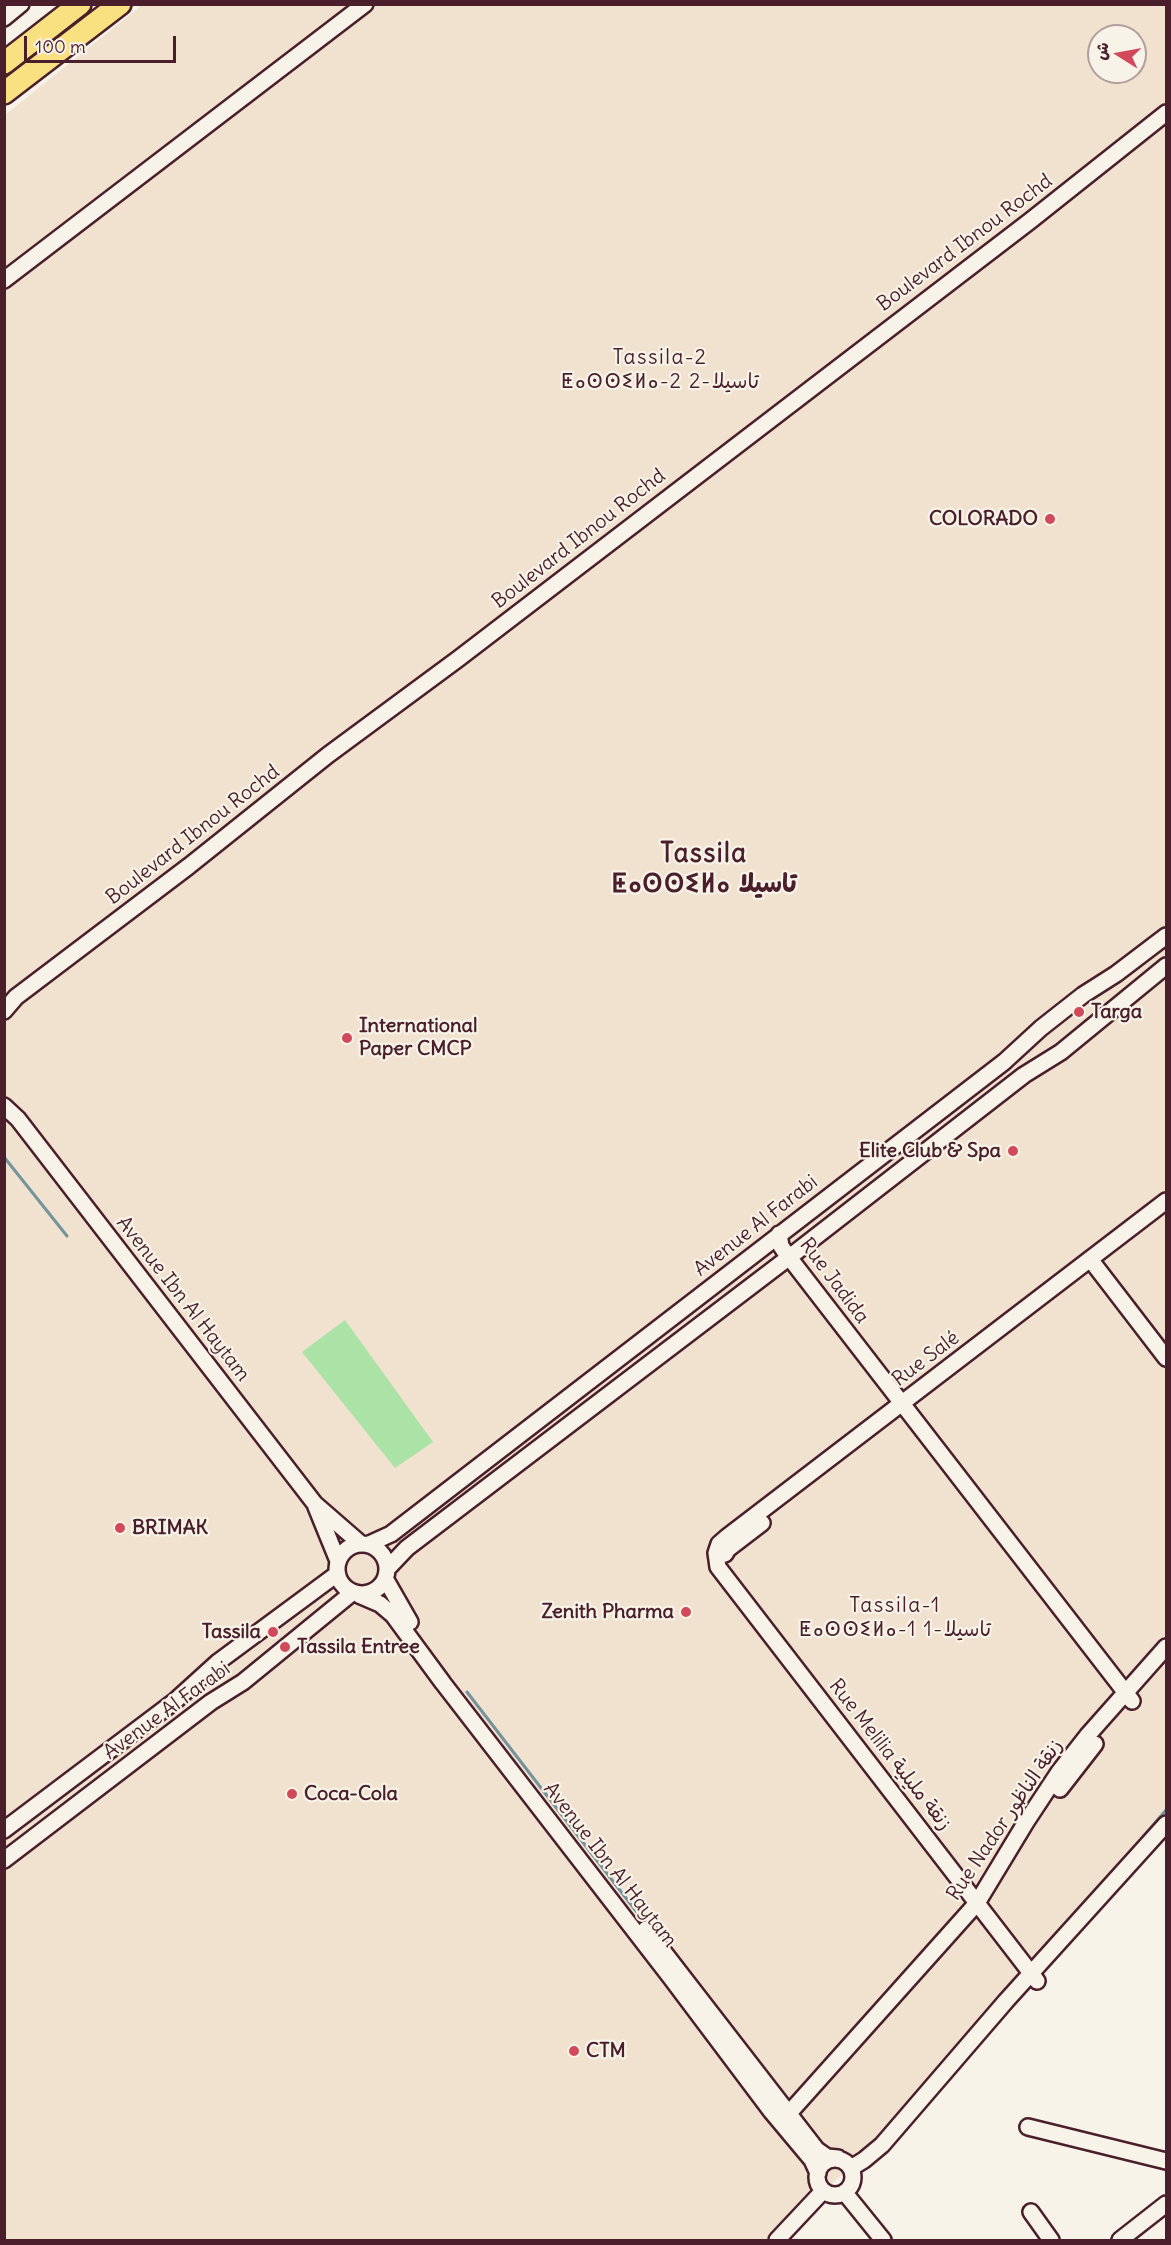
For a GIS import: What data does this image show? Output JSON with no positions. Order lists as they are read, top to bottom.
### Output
{
  "streets": {
    "street": [
      "Boulevard Ibnou Rochd",
      "Avenue Al Farabi",
      "Rue Jadida",
      "Avenue Ibn Al Haytam",
      "Rue Salé",
      "Rue Melilia زنقة مليلية",
      "Rue Nador زنقة الناظور"
    ]
  },
  "crossings": [
    ["Avenue Al Farabi", "Rue Jadida"],
    ["Avenue Al Farabi", "Avenue Ibn Al Haytam"],
    ["Rue Jadida", "Rue Salé"],
    ["Rue Jadida", "Rue Nador زنقة الناظور"],
    ["Avenue Ibn Al Haytam", "Rue Nador زنقة الناظور"],
    ["Rue Salé", "Rue Melilia زنقة مليلية"],
    ["Rue Melilia زنقة مليلية", "Rue Nador زنقة الناظور"]
  ],
  "districts": ["Tassila-2 ⵟⴰⵙⵙⵉⵍⴰ-2 2-تاسيلا", "Tassila ⵟⴰⵙⵙⵉⵍⴰ تاسيلا", "Tassila-1 ⵟⴰⵙⵙⵉⵍⴰ-1 1-تاسيلا"],
  "places": [
    "COLORADO",
    "Targa",
    "International Paper CMCP",
    "Elite Club & Spa",
    "BRIMAK",
    "Zenith Pharma",
    "Tassila",
    "Tassila Entree",
    "Coca-Cola",
    "CTM"
  ],
  "scale_bar": "100 m",
  "north": "left"
}
